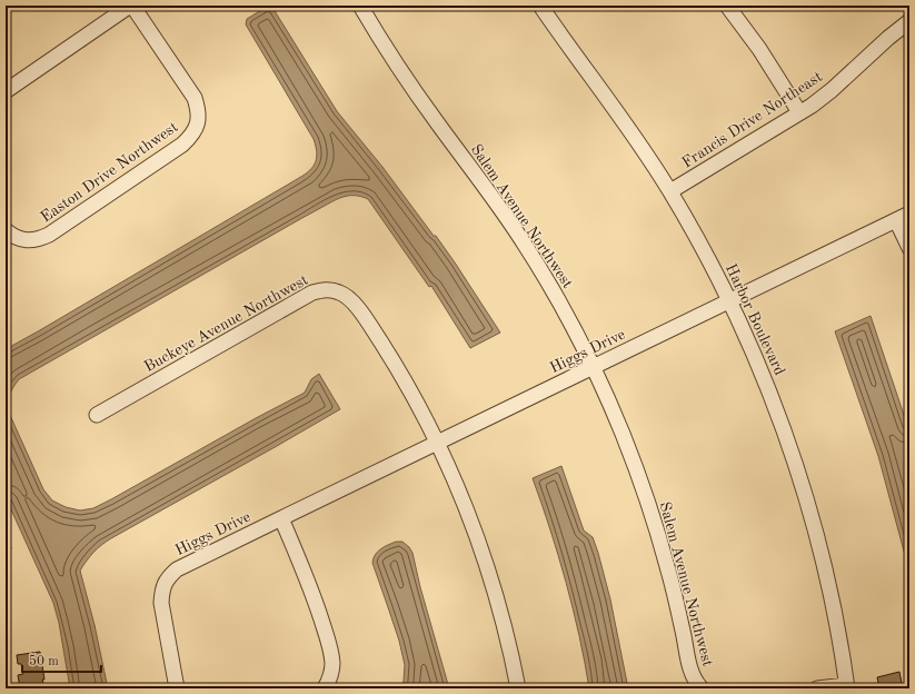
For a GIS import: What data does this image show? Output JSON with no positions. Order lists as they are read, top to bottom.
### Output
{
  "streets": {
    "street": [
      "Francis Drive Northeast",
      "Easton Drive Northwest",
      "Salem Avenue Northwest",
      "Harbor Boulevard",
      "Buckeye Avenue Northwest",
      "Higgs Drive"
    ]
  },
  "crossings": [
    ["Francis Drive Northeast", "Harbor Boulevard"],
    ["Salem Avenue Northwest", "Higgs Drive"],
    ["Harbor Boulevard", "Higgs Drive"],
    ["Buckeye Avenue Northwest", "Higgs Drive"]
  ],
  "scale_bar": "50 m"
}
